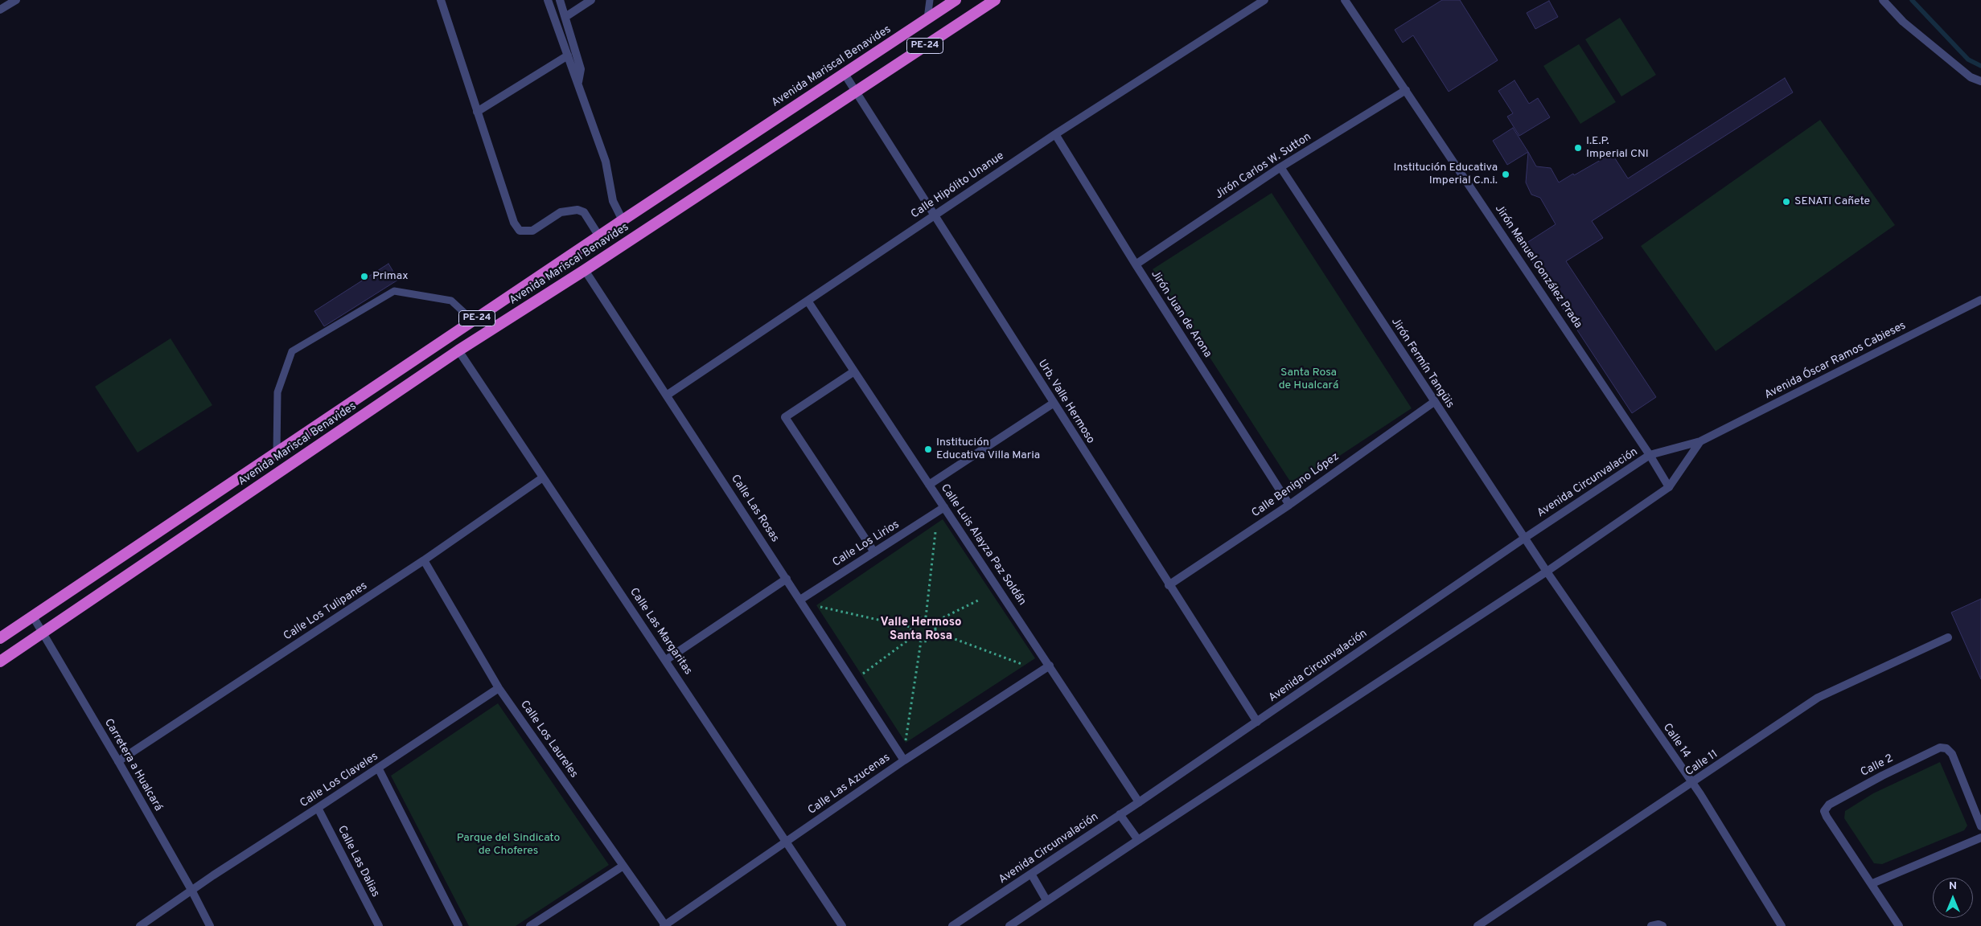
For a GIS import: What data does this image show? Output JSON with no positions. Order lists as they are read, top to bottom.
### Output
{
  "streets": {
    "highway": ["PE-24", "Avenida Mariscal Benavides"],
    "street": [
      "Jirón Carlos W. Sutton",
      "Calle Hipólito Unanue",
      "Jirón Manuel González Prada",
      "Jirón Juan de Arona",
      "Avenida Óscar Ramos Cabieses",
      "Jirón Fermín Tangüis",
      "Urb. Valle Hermoso",
      "Avenida Circunvalación",
      "Calle Benigno López",
      "Calle Las Rosas",
      "Calle Los Lirios",
      "Calle Luis Alayza Paz Soldán",
      "Calle Los Tulipanes",
      "Calle Las Margaritas",
      "Calle Los Laureles",
      "Calle 14",
      "Calle 11",
      "Carretera a Hualcará",
      "Calle 2",
      "Calle Los Claveles",
      "Calle Las Azucenas",
      "Calle Las Dalias"
    ]
  },
  "crossings": [
    ["Avenida Mariscal Benavides", "Urb. Valle Hermoso"],
    ["Avenida Mariscal Benavides", "Calle Las Rosas"],
    ["Avenida Mariscal Benavides", "Calle Las Margaritas"],
    ["Avenida Mariscal Benavides", "Carretera a Hualcará"],
    ["Jirón Carlos W. Sutton", "Jirón Manuel González Prada"],
    ["Jirón Carlos W. Sutton", "Jirón Juan de Arona"],
    ["Jirón Carlos W. Sutton", "Jirón Fermín Tangüis"],
    ["Calle Hipólito Unanue", "Jirón Juan de Arona"],
    ["Calle Hipólito Unanue", "Urb. Valle Hermoso"],
    ["Calle Hipólito Unanue", "Calle Las Rosas"],
    ["Calle Hipólito Unanue", "Calle Luis Alayza Paz Soldán"],
    ["Jirón Manuel González Prada", "Avenida Circunvalación"],
    ["Jirón Juan de Arona", "Calle Benigno López"],
    ["Avenida Óscar Ramos Cabieses", "Avenida Circunvalación"],
    ["Jirón Fermín Tangüis", "Avenida Circunvalación"],
    ["Jirón Fermín Tangüis", "Calle Benigno López"],
    ["Jirón Fermín Tangüis", "Calle 14"],
    ["Urb. Valle Hermoso", "Avenida Circunvalación"],
    ["Urb. Valle Hermoso", "Calle Benigno López"],
    ["Avenida Circunvalación", "Calle Luis Alayza Paz Soldán"],
    ["Calle Las Rosas", "Calle Los Lirios"],
    ["Calle Las Rosas", "Calle Las Azucenas"],
    ["Calle Los Lirios", "Calle Luis Alayza Paz Soldán"],
    ["Calle Luis Alayza Paz Soldán", "Calle Las Azucenas"],
    ["Calle Los Tulipanes", "Calle Las Margaritas"],
    ["Calle Los Tulipanes", "Calle Los Laureles"],
    ["Calle Los Tulipanes", "Carretera a Hualcará"],
    ["Calle Las Margaritas", "Calle Las Azucenas"],
    ["Calle Los Laureles", "Calle Los Claveles"],
    ["Calle Los Laureles", "Calle Las Azucenas"],
    ["Calle 14", "Calle 11"],
    ["Carretera a Hualcará", "Calle Los Claveles"],
    ["Calle Los Claveles", "Calle Las Dalias"]
  ],
  "districts": ["Valle Hermoso Santa Rosa"],
  "parks": ["Santa Rosa de Hualcará", "Parque del Sindicato de Choferes"],
  "places": [
    "I.E.P. Imperial CNI",
    "Institución Educativa Imperial C.n.i.",
    "SENATI Cañete",
    "Primax",
    "Institución Educativa Villa Maria"
  ],
  "north": "top"
}
